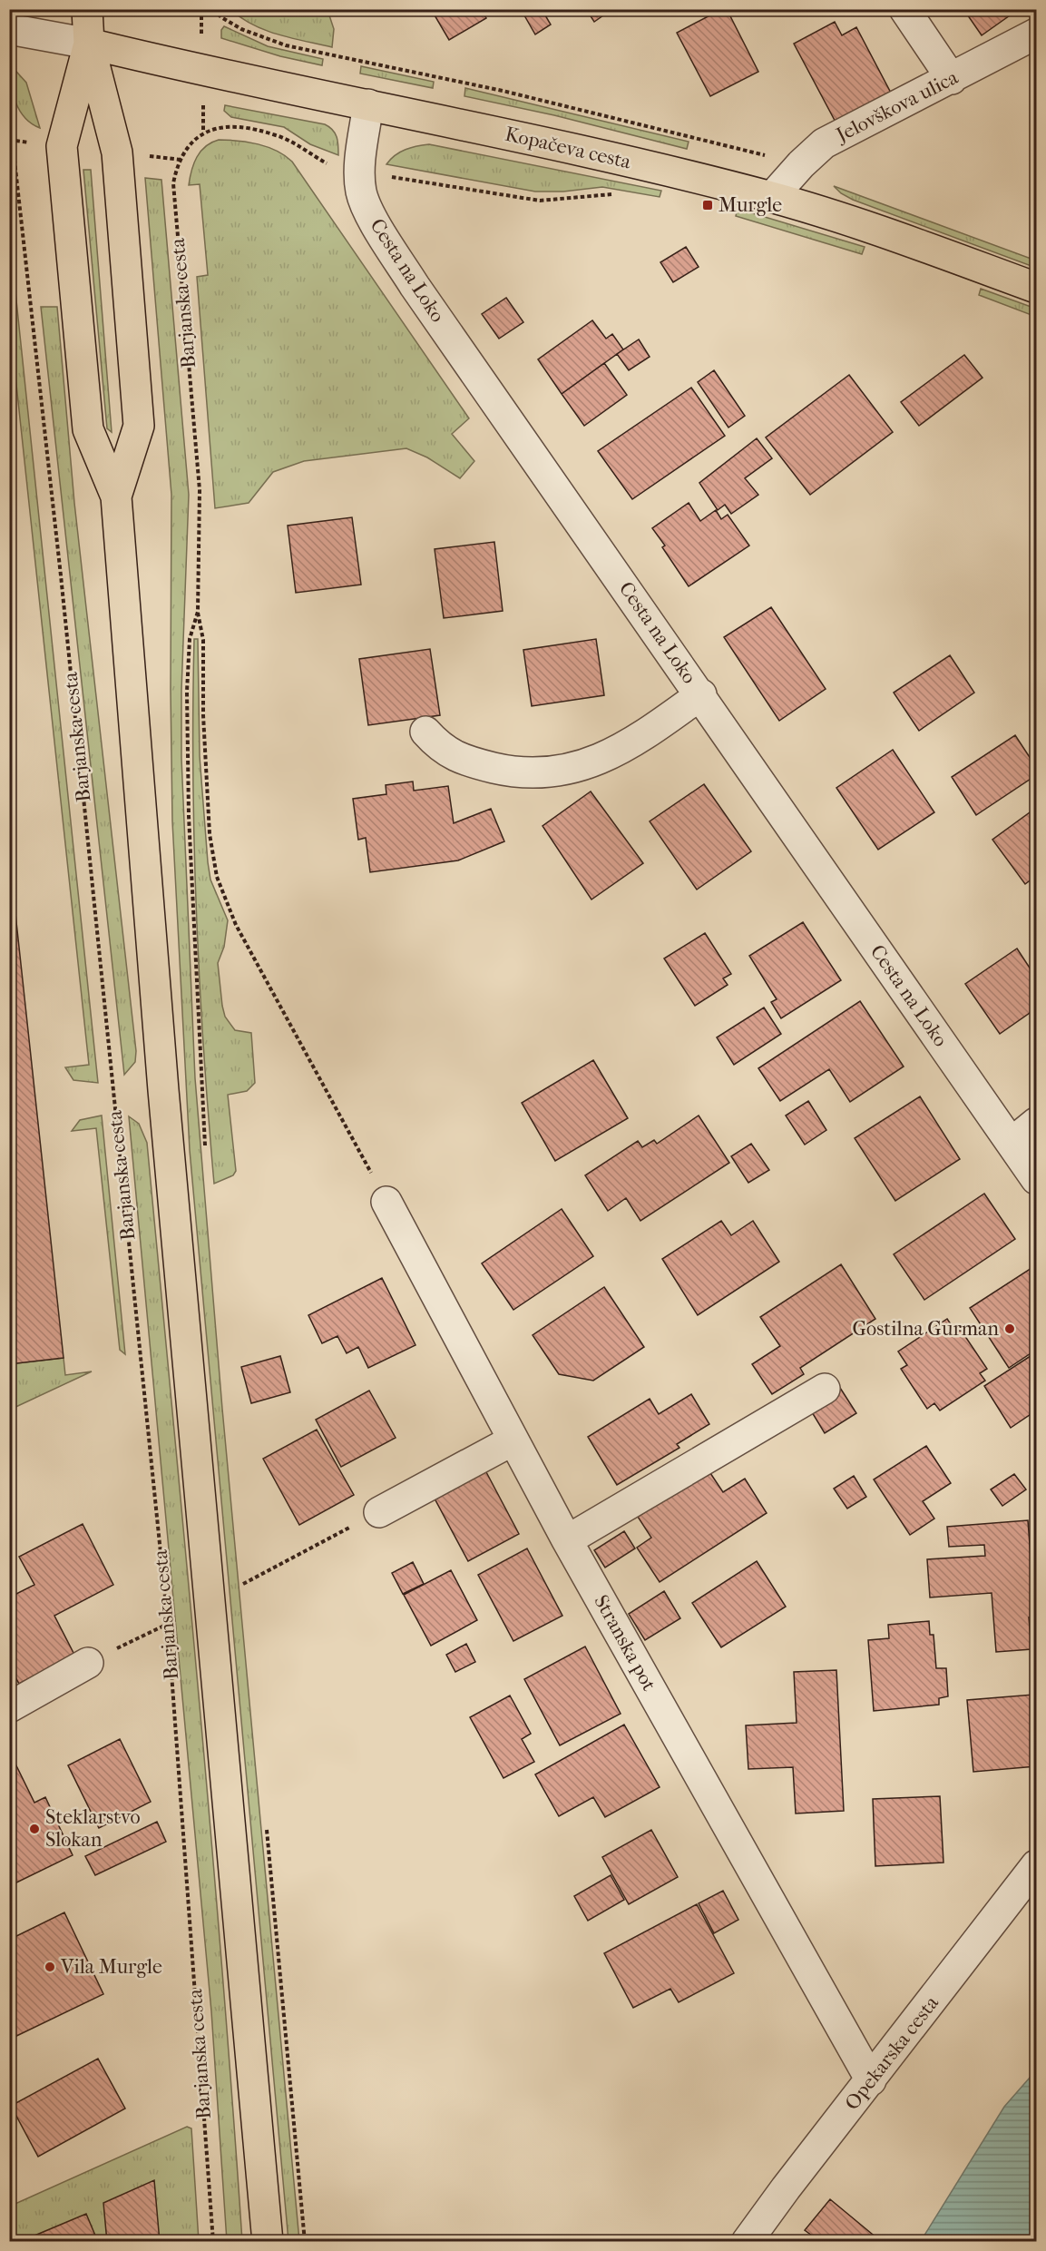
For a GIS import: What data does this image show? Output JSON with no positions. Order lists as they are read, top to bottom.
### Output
{
  "streets": {
    "main road": ["Kopačeva cesta"],
    "street": [
      "Jelovškova ulica",
      "Cesta na Loko",
      "Stranska pot",
      "Opekarska cesta"
    ],
    "path": ["Barjanska cesta"]
  },
  "crossings": [
    ["Jelovškova ulica", "Kopačeva cesta"],
    ["Kopačeva cesta", "Cesta na Loko"],
    ["Stranska pot", "Opekarska cesta"]
  ],
  "places": {
    "transit": ["Murgle"],
    "other": ["Gostilna Gurman", "Steklarstvo Slokan", "Vila Murgle"]
  }
}
